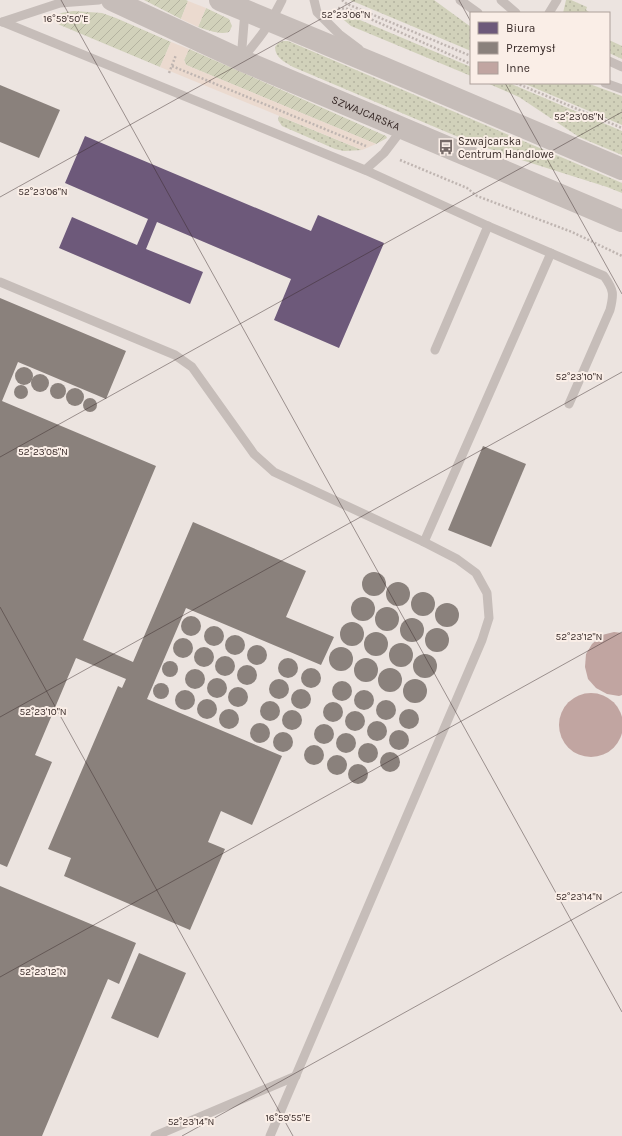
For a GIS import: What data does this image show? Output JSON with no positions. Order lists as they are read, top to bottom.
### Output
{
  "streets": {
    "street": ["SZWAJCARSKA"]
  },
  "places": {
    "bus stop": ["Szwajcarska Centrum Handlowe"]
  },
  "legend": ["Biura", "Przemysł", "Inne"],
  "coordinates": [
    "52°23'06\"N",
    "16°59'50\"E",
    "52°23'08\"N",
    "52°23'10\"N",
    "52°23'12\"N",
    "52°23'14\"N",
    "16°59'55\"E"
  ]
}
